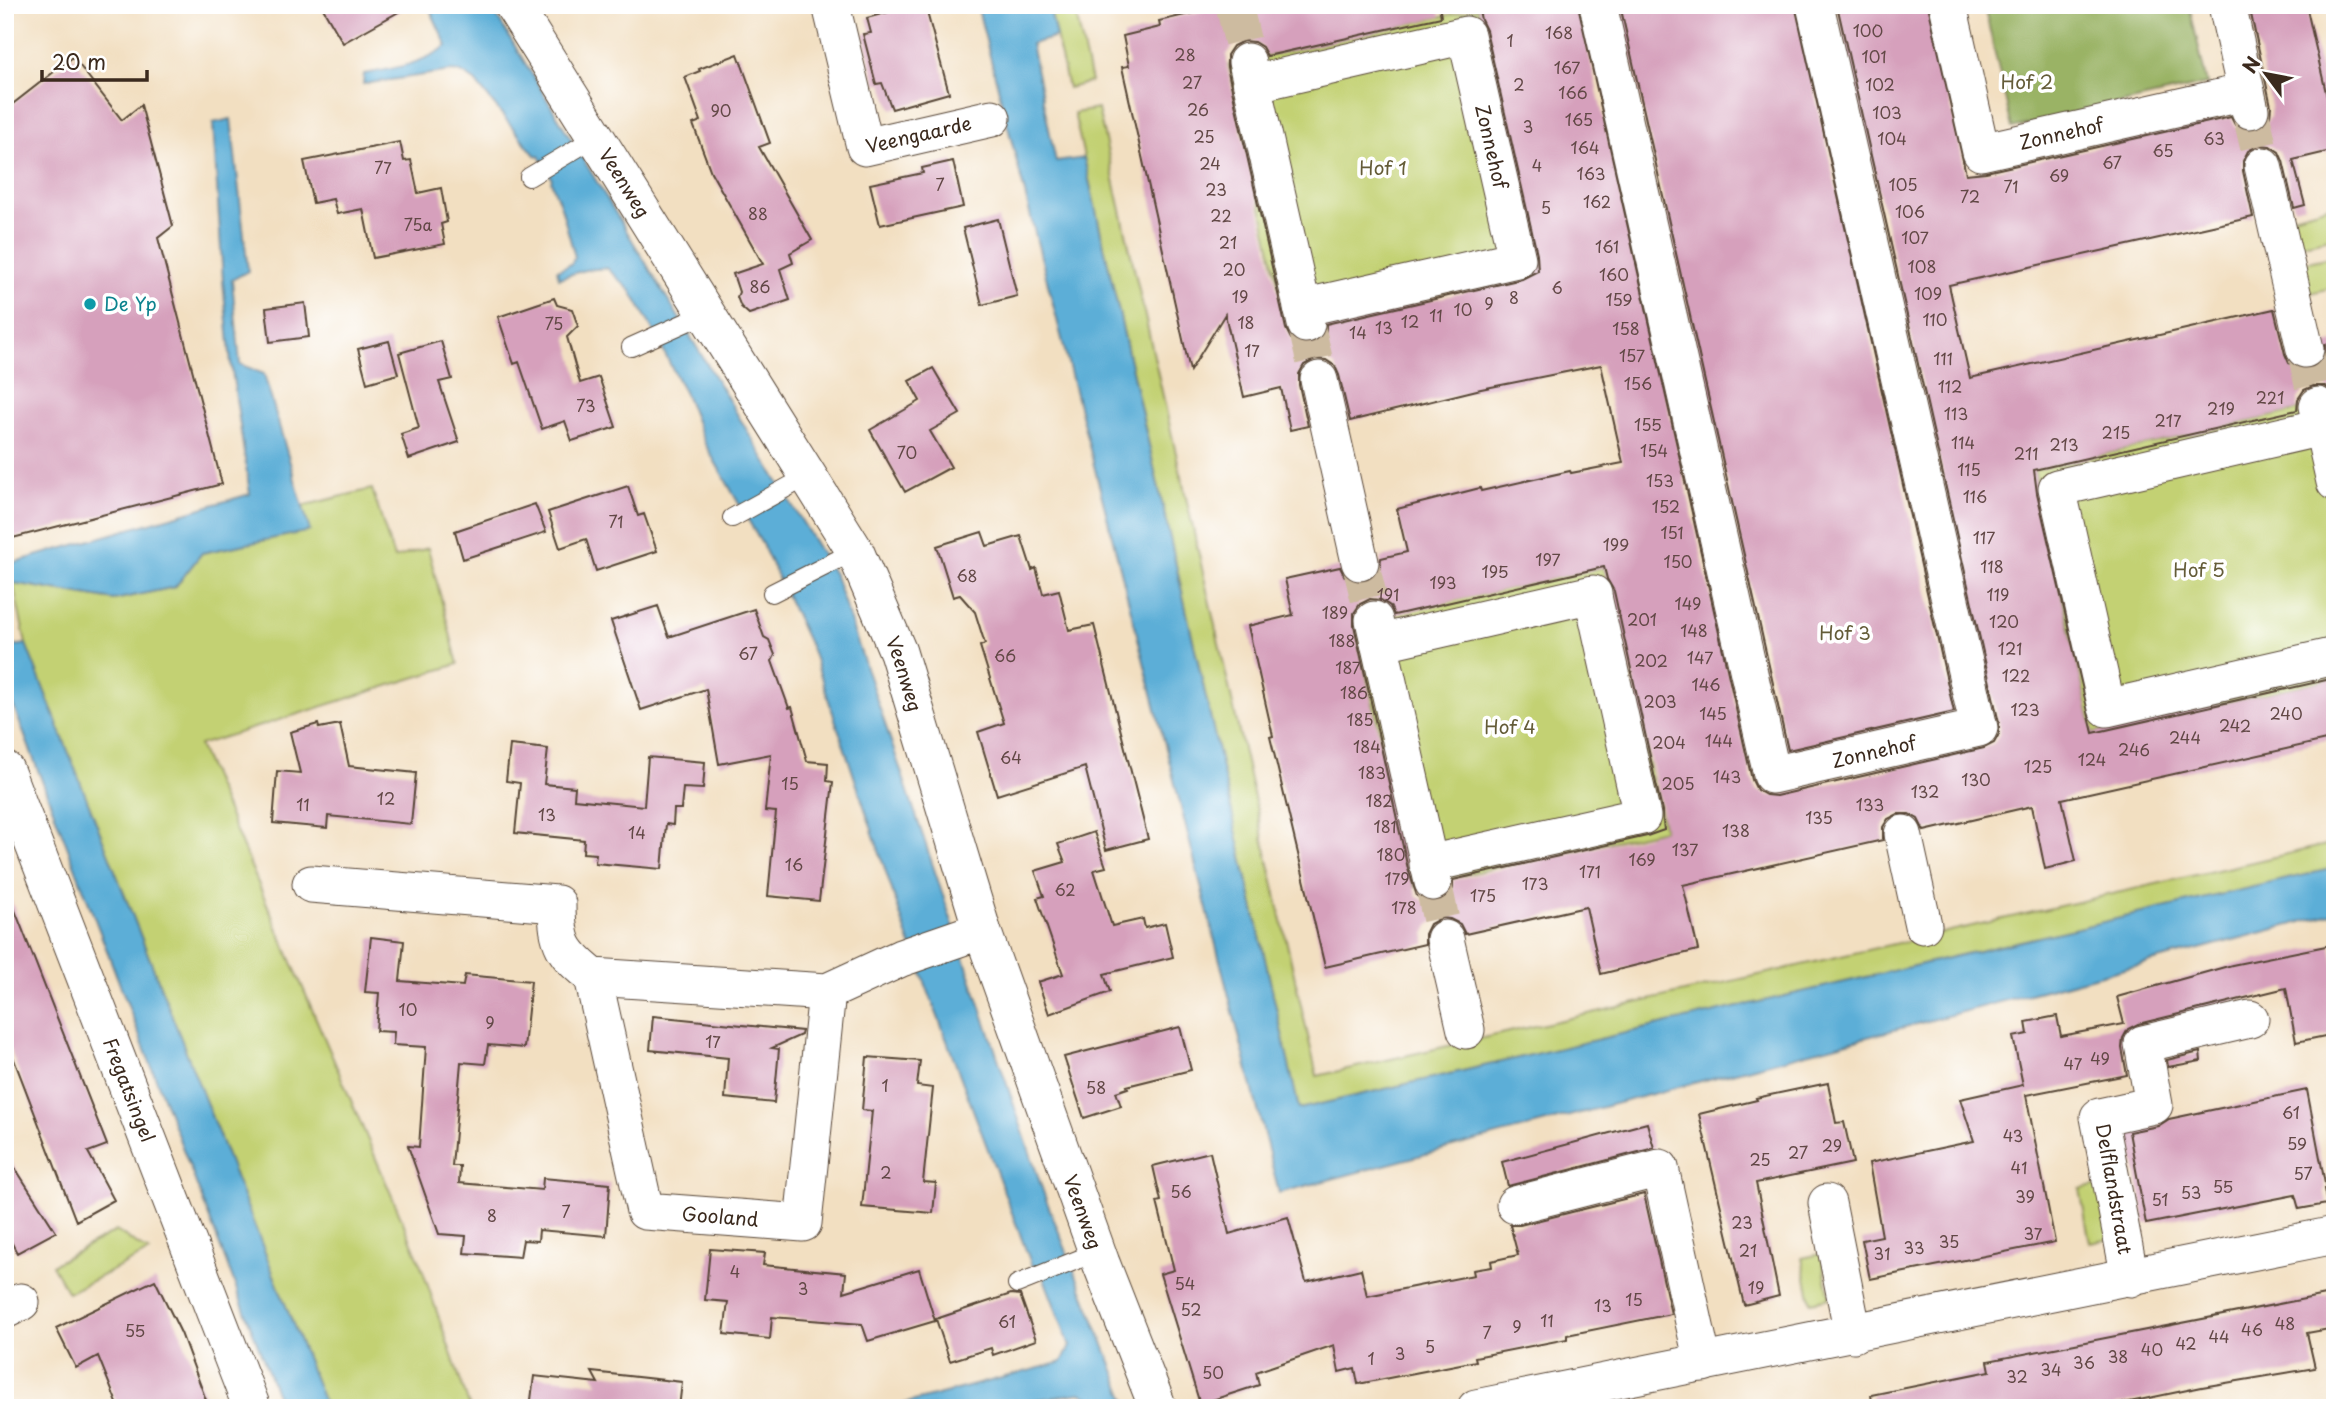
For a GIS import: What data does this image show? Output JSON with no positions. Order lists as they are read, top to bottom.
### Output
{
  "streets": {
    "street": [
      "Veengaarde",
      "Zonnehof",
      "Veenweg",
      "Fregatsingel",
      "Delflandstraat",
      "Gooland"
    ]
  },
  "parks": [
    "Hof 2",
    "Hof 1",
    "Hof 5",
    "Hof 3",
    "Hof 4"
  ],
  "places": ["De Yp"],
  "house_numbers": [
    "100",
    "168",
    "1",
    "28",
    "101",
    "167",
    "27",
    "2",
    "102",
    "166",
    "26",
    "90",
    "103",
    "165",
    "3",
    "25",
    "104",
    "63",
    "164",
    "65",
    "67",
    "24",
    "4",
    "77",
    "163",
    "69",
    "7",
    "105",
    "71",
    "23",
    "72",
    "162",
    "5",
    "106",
    "88",
    "22",
    "75a",
    "107",
    "21",
    "161",
    "108",
    "20",
    "160",
    "86",
    "6",
    "109",
    "19",
    "8",
    "159",
    "9",
    "10",
    "11",
    "110",
    "12",
    "18",
    "75",
    "13",
    "158",
    "14",
    "17",
    "157",
    "111",
    "156",
    "112",
    "221",
    "73",
    "219",
    "113",
    "217",
    "155",
    "215",
    "114",
    "213",
    "154",
    "70",
    "211",
    "115",
    "153",
    "116",
    "152",
    "71",
    "151",
    "117",
    "199",
    "197",
    "150",
    "118",
    "195",
    "68",
    "193",
    "191",
    "119",
    "149",
    "189",
    "201",
    "120",
    "148",
    "188",
    "121",
    "67",
    "66",
    "147",
    "202",
    "187",
    "122",
    "146",
    "186",
    "203",
    "123",
    "145",
    "240",
    "185",
    "242",
    "244",
    "144",
    "204",
    "184",
    "246",
    "64",
    "124",
    "125",
    "183",
    "143",
    "130",
    "15",
    "205",
    "132",
    "12",
    "182",
    "11",
    "133",
    "13",
    "135",
    "181",
    "138",
    "14",
    "137",
    "180",
    "169",
    "16",
    "171",
    "179",
    "173",
    "62",
    "175",
    "178",
    "10",
    "9",
    "17",
    "49",
    "47",
    "1",
    "58",
    "61",
    "43",
    "59",
    "29",
    "27",
    "25",
    "41",
    "2",
    "57",
    "55",
    "56",
    "53",
    "39",
    "51",
    "7",
    "8",
    "23",
    "37",
    "35",
    "33",
    "21",
    "31",
    "4",
    "54",
    "19",
    "3",
    "15",
    "13",
    "52",
    "11",
    "61",
    "48",
    "9",
    "46",
    "55",
    "7",
    "44",
    "42",
    "5",
    "40",
    "3",
    "38",
    "1",
    "36",
    "34",
    "50",
    "32"
  ],
  "scale_bar": "20 m",
  "north": "top left"
}
